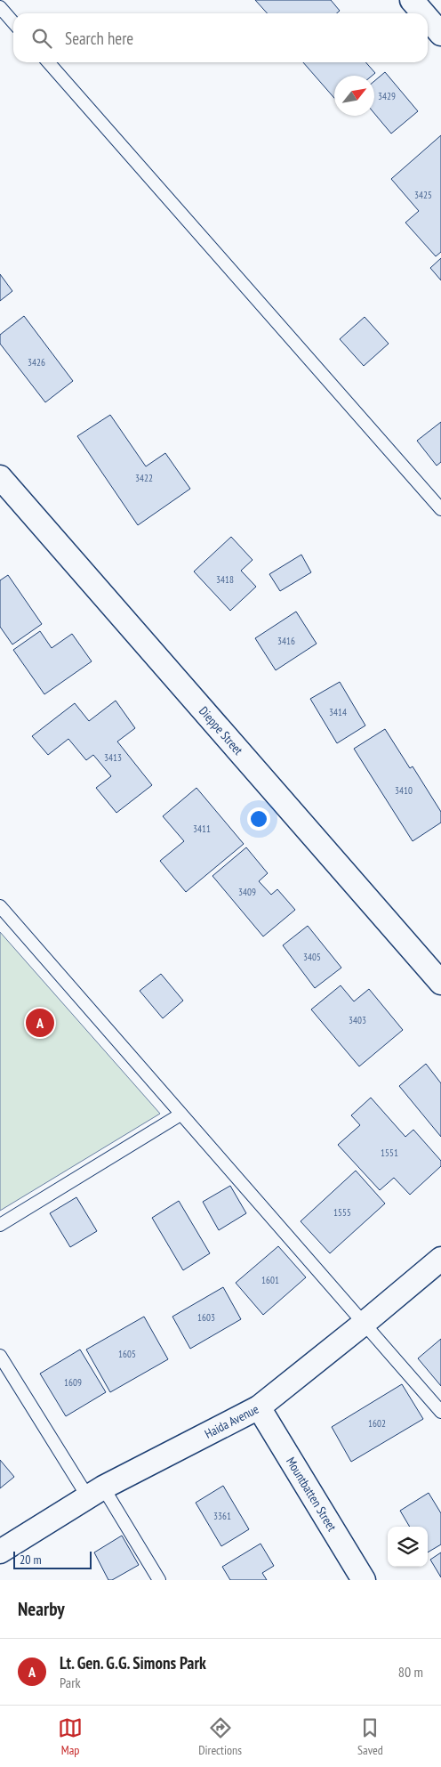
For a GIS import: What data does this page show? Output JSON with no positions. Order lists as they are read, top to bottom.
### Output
{
  "streets": {
    "street": ["Dieppe Street", "Haida Avenue", "Mountbatten Street"]
  },
  "crossings": [
    ["Haida Avenue", "Mountbatten Street"]
  ],
  "house_numbers": [
    "3429",
    "3425",
    "3426",
    "3422",
    "3418",
    "3416",
    "3414",
    "3413",
    "3410",
    "3411",
    "3409",
    "3405",
    "3403",
    "1551",
    "1555",
    "1601",
    "1603",
    "1605",
    "1609",
    "1602",
    "3361"
  ],
  "scale_bar": "20 m",
  "north": "top right",
  "page": {
    "search": "Search here",
    "pins": "A",
    "scale": "20 m",
    "heading": "Nearby",
    "list": [
      {
        "mark": "A",
        "name": "Lt. Gen. G.G. Simons Park",
        "note": "Park",
        "value": "80 m"
      }
    ],
    "nav": ["Map", "Directions", "Saved"]
  }
}
